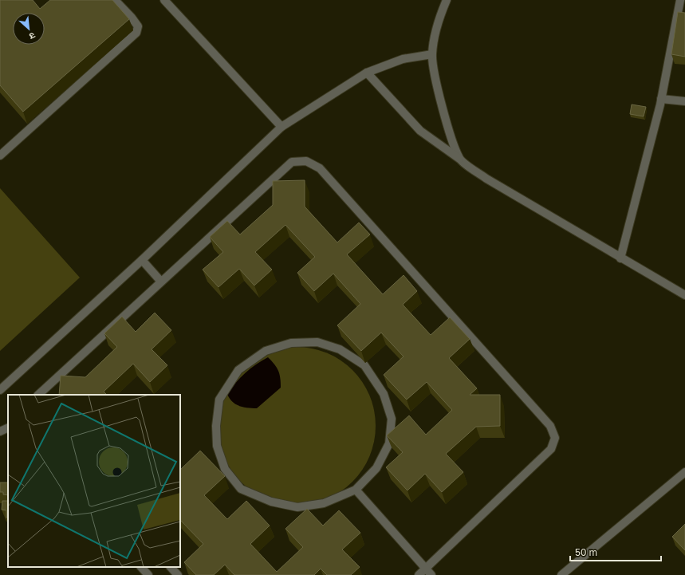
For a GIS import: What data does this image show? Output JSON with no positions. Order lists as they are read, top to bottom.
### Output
{
  "scale_bar": "50 m",
  "north": "bottom right"
}
